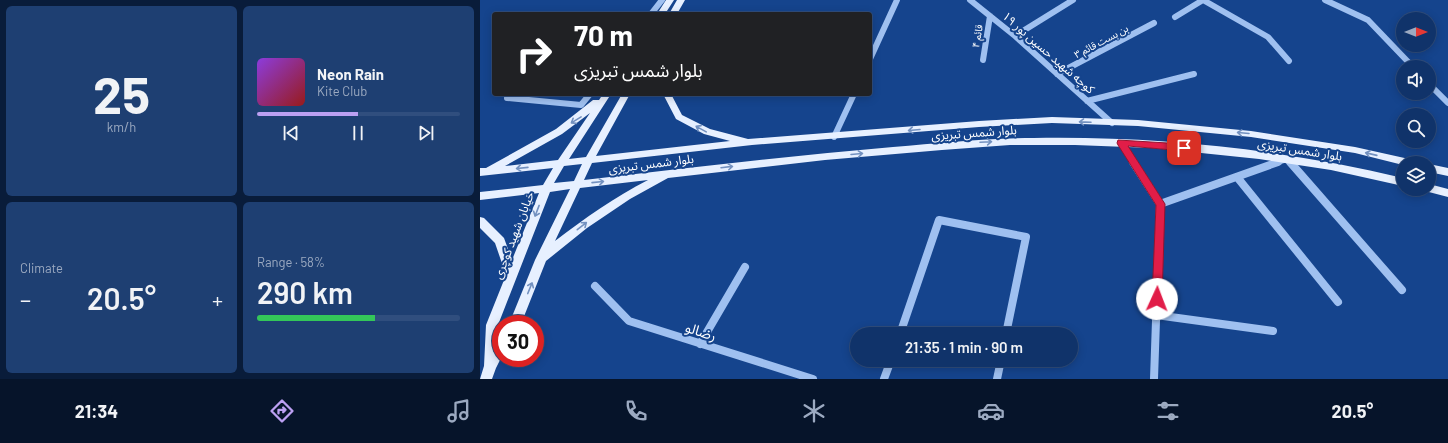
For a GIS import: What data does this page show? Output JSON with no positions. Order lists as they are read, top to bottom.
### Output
{
  "streets": {
    "main road": ["بلوار شمس تبریزی", "خیابان شهید کوچری"],
    "street": [
      "قائم ۴",
      "بن بست قائم ۳",
      "کوچه شهید حسین پور ۱۹",
      "رضالو"
    ]
  },
  "crossings": [
    ["قائم ۴", "کوچه شهید حسین پور ۱۹"],
    ["بن بست قائم ۳", "کوچه شهید حسین پور ۱۹"],
    ["کوچه شهید حسین پور ۱۹", "بلوار شمس تبریزی"],
    ["بلوار شمس تبریزی", "خیابان شهید کوچری"]
  ],
  "north": "right",
  "page": {
    "tile": [
      ["25", "km/h"],
      "Climate",
      ["Range · 58%", "290 km"]
    ],
    "turn": ["70 m", "بلوار شمس تبریزی"],
    "song": ["Neon Rain", "Kite Club"],
    "heat": ["−", "20.5°", "+"],
    "limit": "30",
    "trip": "21:35 · 1 min · 90 m",
    "tabs": ["21:34", "20.5°"]
  }
}
